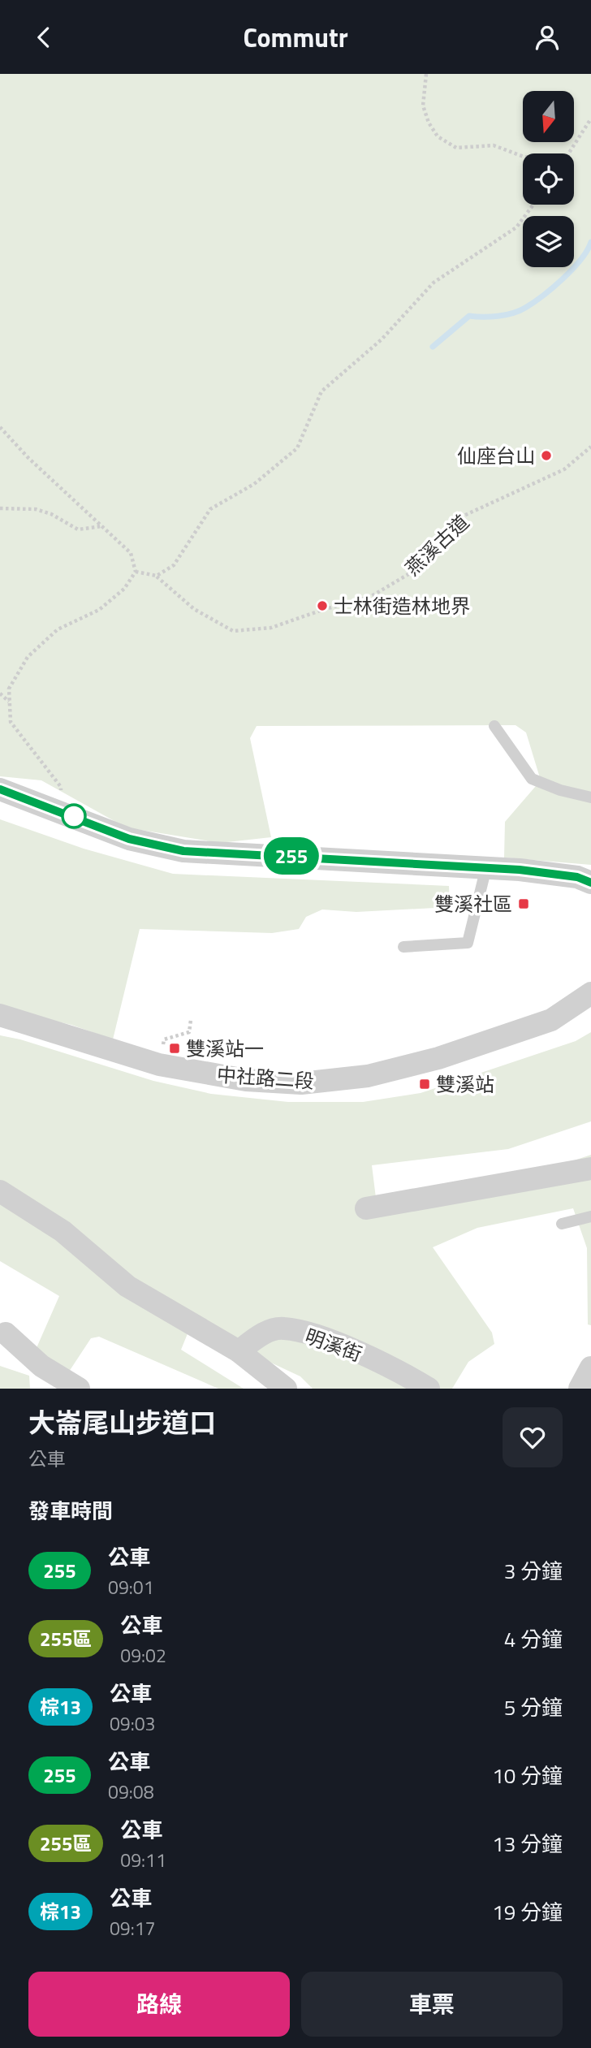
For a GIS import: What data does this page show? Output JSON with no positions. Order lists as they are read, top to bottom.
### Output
{
  "streets": {
    "street": ["中社路二段", "明溪街"],
    "path": ["燕溪古道"]
  },
  "places": {
    "other": ["仙座台山", "士林街造林地界"],
    "transit": ["雙溪社區", "雙溪站一", "雙溪站"]
  },
  "lines": ["bus line 255"],
  "north": "bottom",
  "page": {
    "header": "Commutr",
    "on_map": "255",
    "heading": [
      ["大崙尾山步道口", "公車"],
      "發車時間"
    ],
    "list": [
      {
        "mark": "255",
        "name": "公車",
        "note": "09:01",
        "value": "3 分鐘"
      },
      {
        "mark": "255區",
        "name": "公車",
        "note": "09:02",
        "value": "4 分鐘"
      },
      {
        "mark": "棕13",
        "name": "公車",
        "note": "09:03",
        "value": "5 分鐘"
      },
      {
        "mark": "255",
        "name": "公車",
        "note": "09:08",
        "value": "10 分鐘"
      },
      {
        "mark": "255區",
        "name": "公車",
        "note": "09:11",
        "value": "13 分鐘"
      },
      {
        "mark": "棕13",
        "name": "公車",
        "note": "09:17",
        "value": "19 分鐘"
      }
    ],
    "buttons": ["路線", "車票"]
  }
}
